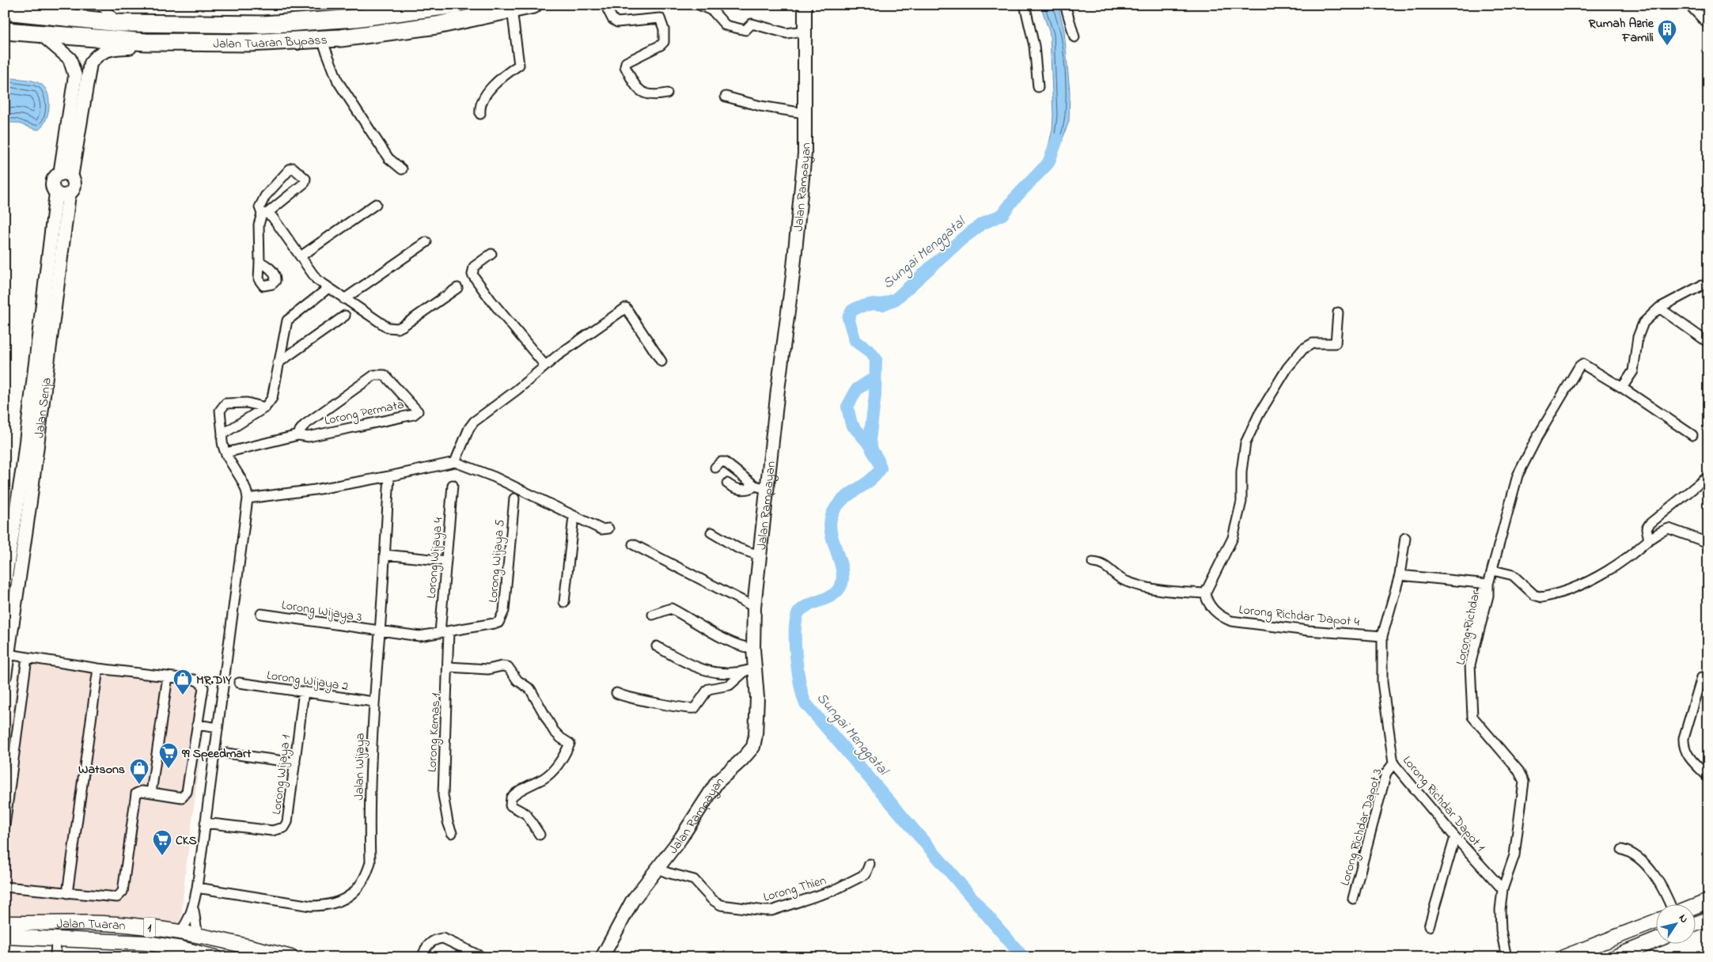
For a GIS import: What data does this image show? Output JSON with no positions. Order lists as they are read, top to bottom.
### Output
{
  "streets": {
    "highway": ["Jalan Tuaran Bypass"],
    "main road": [
      "Jalan Rampayan",
      "Jalan Senja",
      "Jalan Tuaran",
      "1"
    ],
    "street": [
      "Lorong Permata",
      "Lorong Wijaya 4",
      "Lorong Wijaya 5",
      "Lorong Wijaya 3",
      "Lorong Richdar Dapot 4",
      "Lorong Richdar",
      "Lorong Wijaya 2",
      "Lorong Kemas 1",
      "Jalan Wijaya",
      "Lorong Wijaya 1",
      "Lorong Richdar Dapot 1",
      "Lorong Richdar Dapot 3",
      "Lorong Thien"
    ]
  },
  "crossings": [
    ["Jalan Tuaran Bypass", "Jalan Senja"],
    ["Jalan Rampayan", "Lorong Thien"],
    ["Lorong Wijaya 4", "Lorong Wijaya 5"],
    ["Lorong Wijaya 4", "Lorong Kemas 1"],
    ["Lorong Wijaya 5", "Lorong Wijaya 3"],
    ["Lorong Wijaya 5", "Lorong Kemas 1"],
    ["Lorong Wijaya 5", "Jalan Wijaya"],
    ["Lorong Wijaya 3", "Jalan Wijaya"],
    ["Lorong Richdar Dapot 4", "Lorong Richdar Dapot 1"],
    ["Lorong Richdar", "Lorong Richdar Dapot 1"],
    ["Lorong Wijaya 2", "Jalan Wijaya"],
    ["Lorong Wijaya 2", "Lorong Wijaya 1"],
    ["Lorong Richdar Dapot 1", "Lorong Richdar Dapot 3"]
  ],
  "water": ["Sungai Menggatal"],
  "places": {
    "building": ["Rumah Azrie Famili"],
    "shop": ["MR.DIY", "Watsons"],
    "supermarket": ["99 Speedmart", "CKS"]
  },
  "north": "top right"
}
